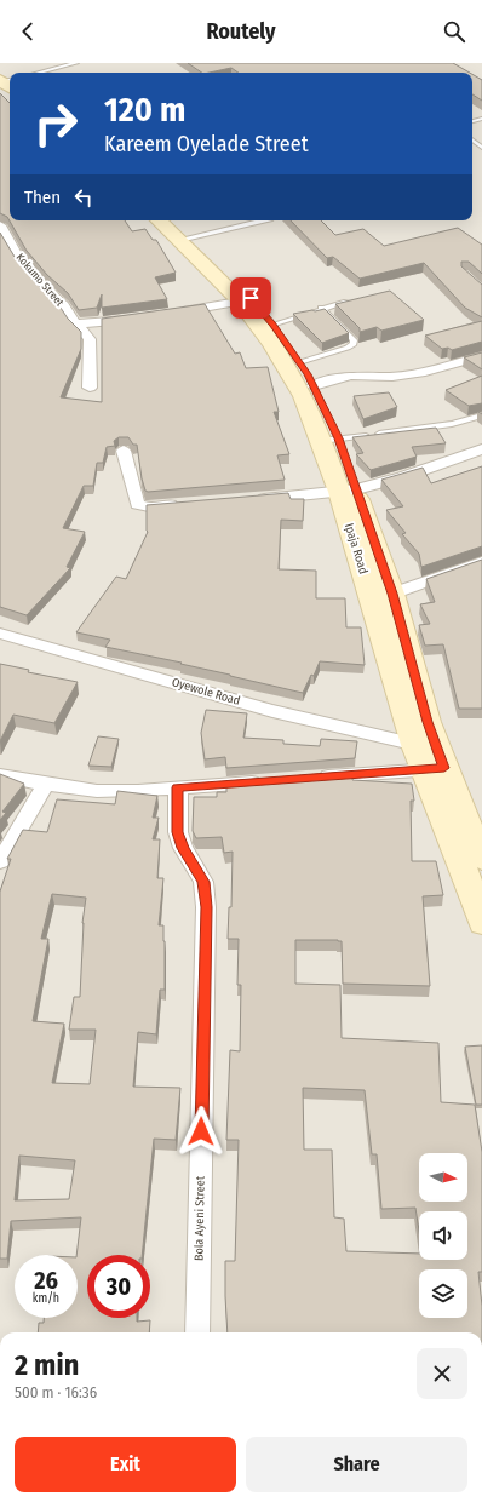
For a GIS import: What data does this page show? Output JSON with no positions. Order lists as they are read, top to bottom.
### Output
{
  "streets": {
    "main road": ["Ipaja Road"],
    "street": ["Kokumo Street", "Oyewole Road", "Bola Ayeni Street"]
  },
  "crossings": [
    ["Ipaja Road", "Oyewole Road"]
  ],
  "north": "right",
  "page": {
    "header": "Routely",
    "turn": ["120 m", "Kareem Oyelade Street"],
    "then": "Then",
    "speed": "26 km/h",
    "limit": "30",
    "heading": ["2 min", "500 m · 16:36"],
    "buttons": ["Exit", "Share"]
  }
}
